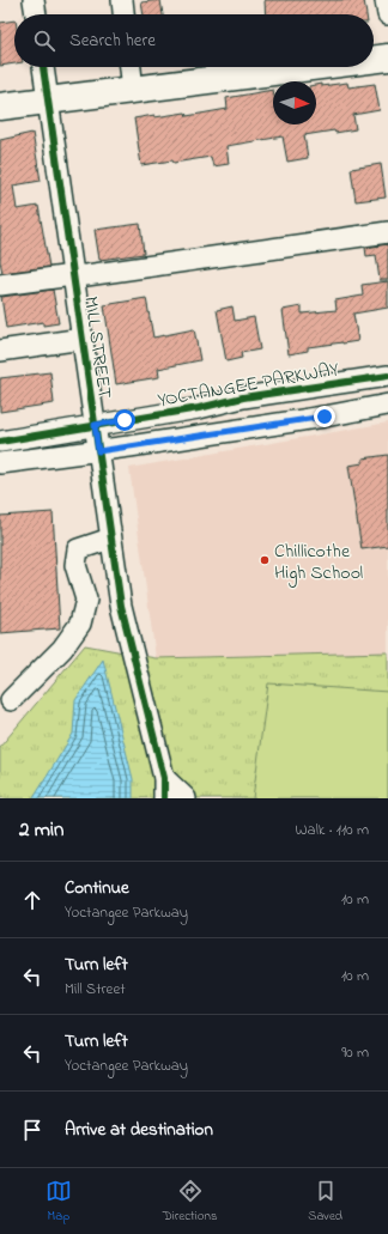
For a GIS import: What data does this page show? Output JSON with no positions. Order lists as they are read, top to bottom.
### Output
{
  "streets": {
    "street": ["MILL STREET", "YOCTANGEE PARKWAY"]
  },
  "crossings": [
    ["MILL STREET", "YOCTANGEE PARKWAY"]
  ],
  "places": ["Chillicothe High School"],
  "north": "right",
  "page": {
    "search": "Search here",
    "heading": ["2 min", "Walk · 110 m"],
    "list": [
      ["Continue", "Yoctangee Parkway", "10 m"],
      ["Turn left", "Mill Street", "10 m"],
      ["Turn left", "Yoctangee Parkway", "90 m"],
      "Arrive at destination"
    ],
    "nav": ["Map", "Directions", "Saved"]
  }
}
